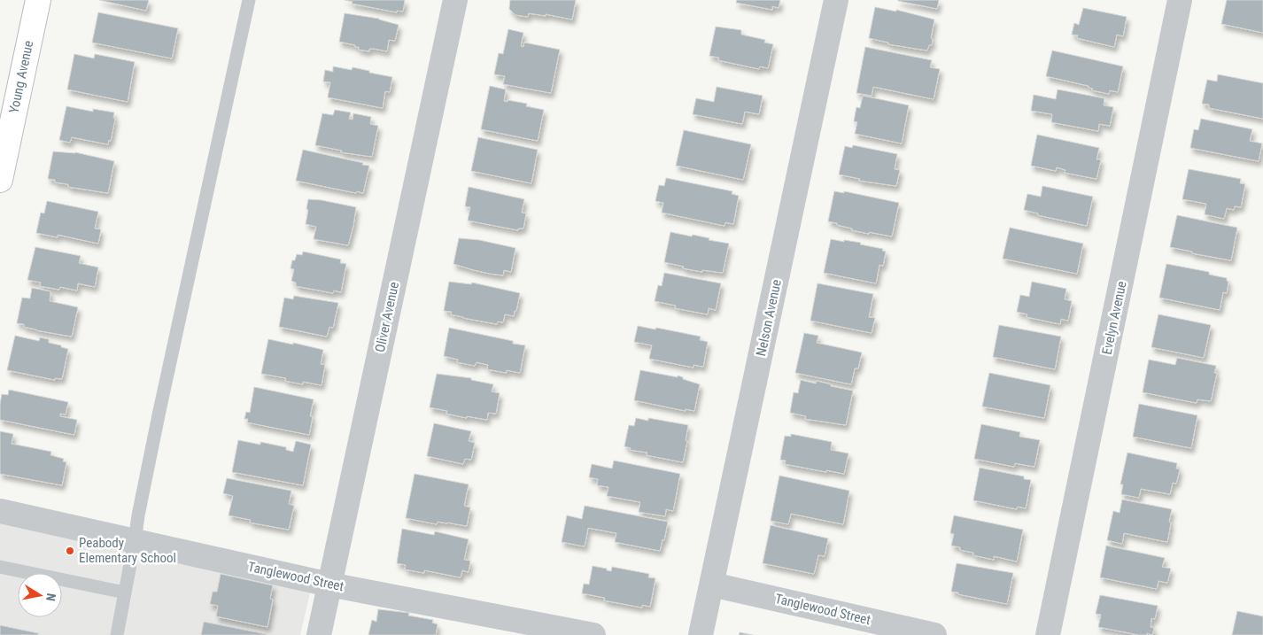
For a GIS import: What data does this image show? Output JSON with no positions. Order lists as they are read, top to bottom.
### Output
{
  "streets": {
    "street": [
      "Young Avenue",
      "Oliver Avenue",
      "Nelson Avenue",
      "Evelyn Avenue",
      "Tanglewood Street"
    ]
  },
  "crossings": [
    ["Oliver Avenue", "Tanglewood Street"],
    ["Nelson Avenue", "Tanglewood Street"]
  ],
  "places": ["Peabody Elementary School"],
  "north": "right"
}
